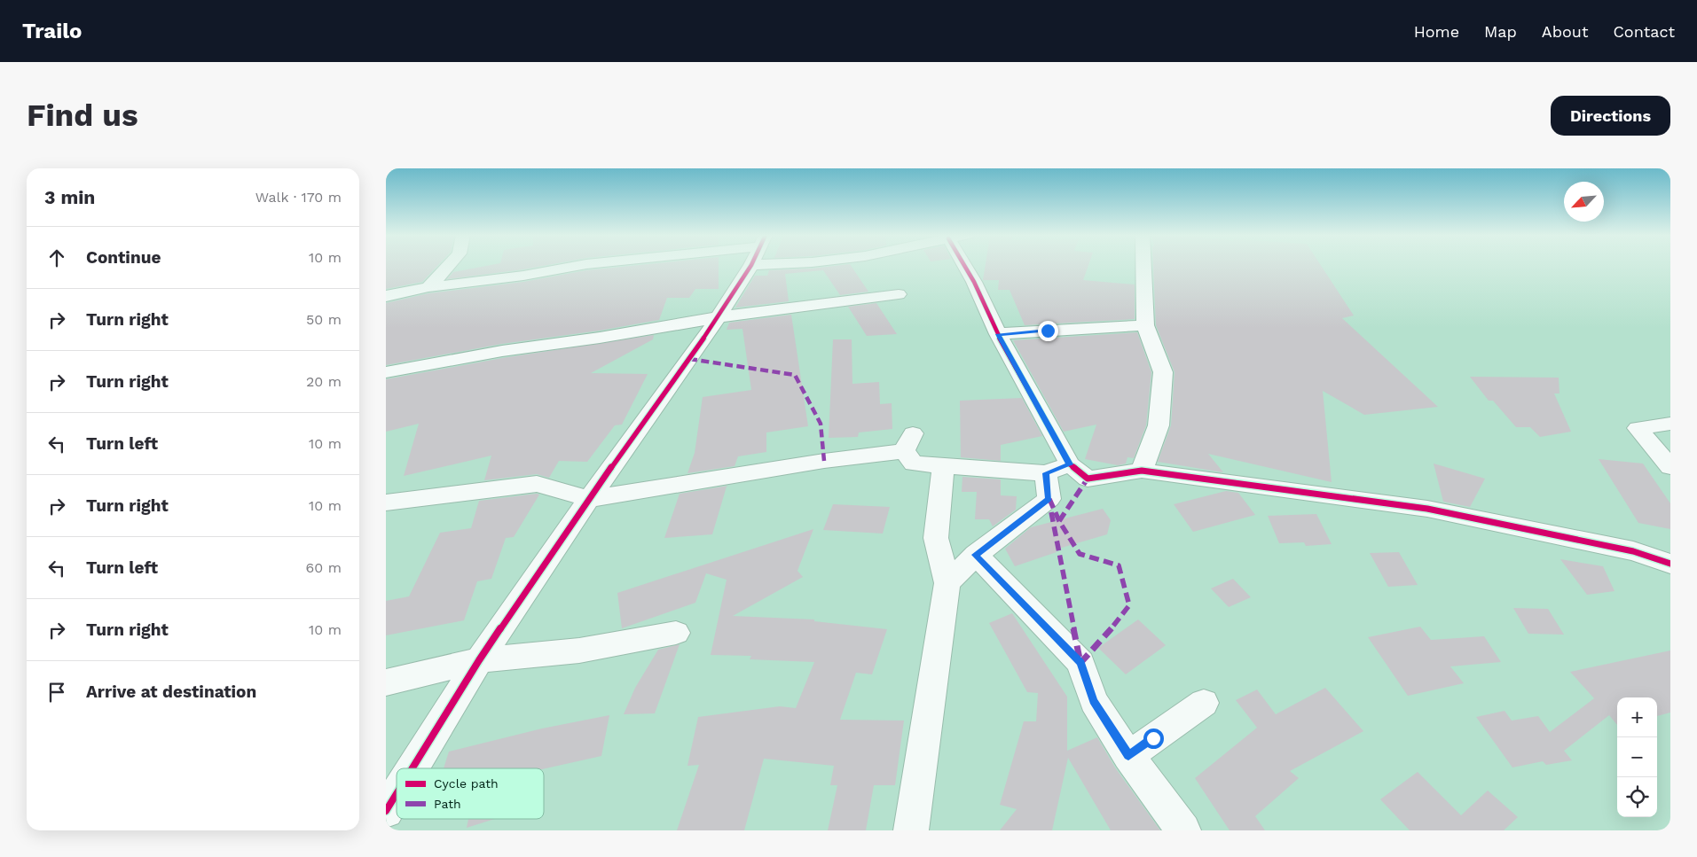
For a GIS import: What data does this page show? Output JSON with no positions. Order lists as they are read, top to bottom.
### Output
{
  "legend": ["Cycle path", "Path"],
  "north": "bottom left",
  "page": {
    "header": "Trailo",
    "nav": [
      "Home",
      "Map",
      "About",
      "Contact"
    ],
    "buttons": "Directions",
    "title": "Find us",
    "heading": ["3 min", "Walk · 170 m"],
    "list": [
      ["Continue", "10 m"],
      ["Turn right", "50 m"],
      ["Turn right", "20 m"],
      ["Turn left", "10 m"],
      ["Turn right", "10 m"],
      ["Turn left", "60 m"],
      ["Turn right", "10 m"],
      "Arrive at destination"
    ],
    "map_buttons": ["+", "−"]
  }
}
